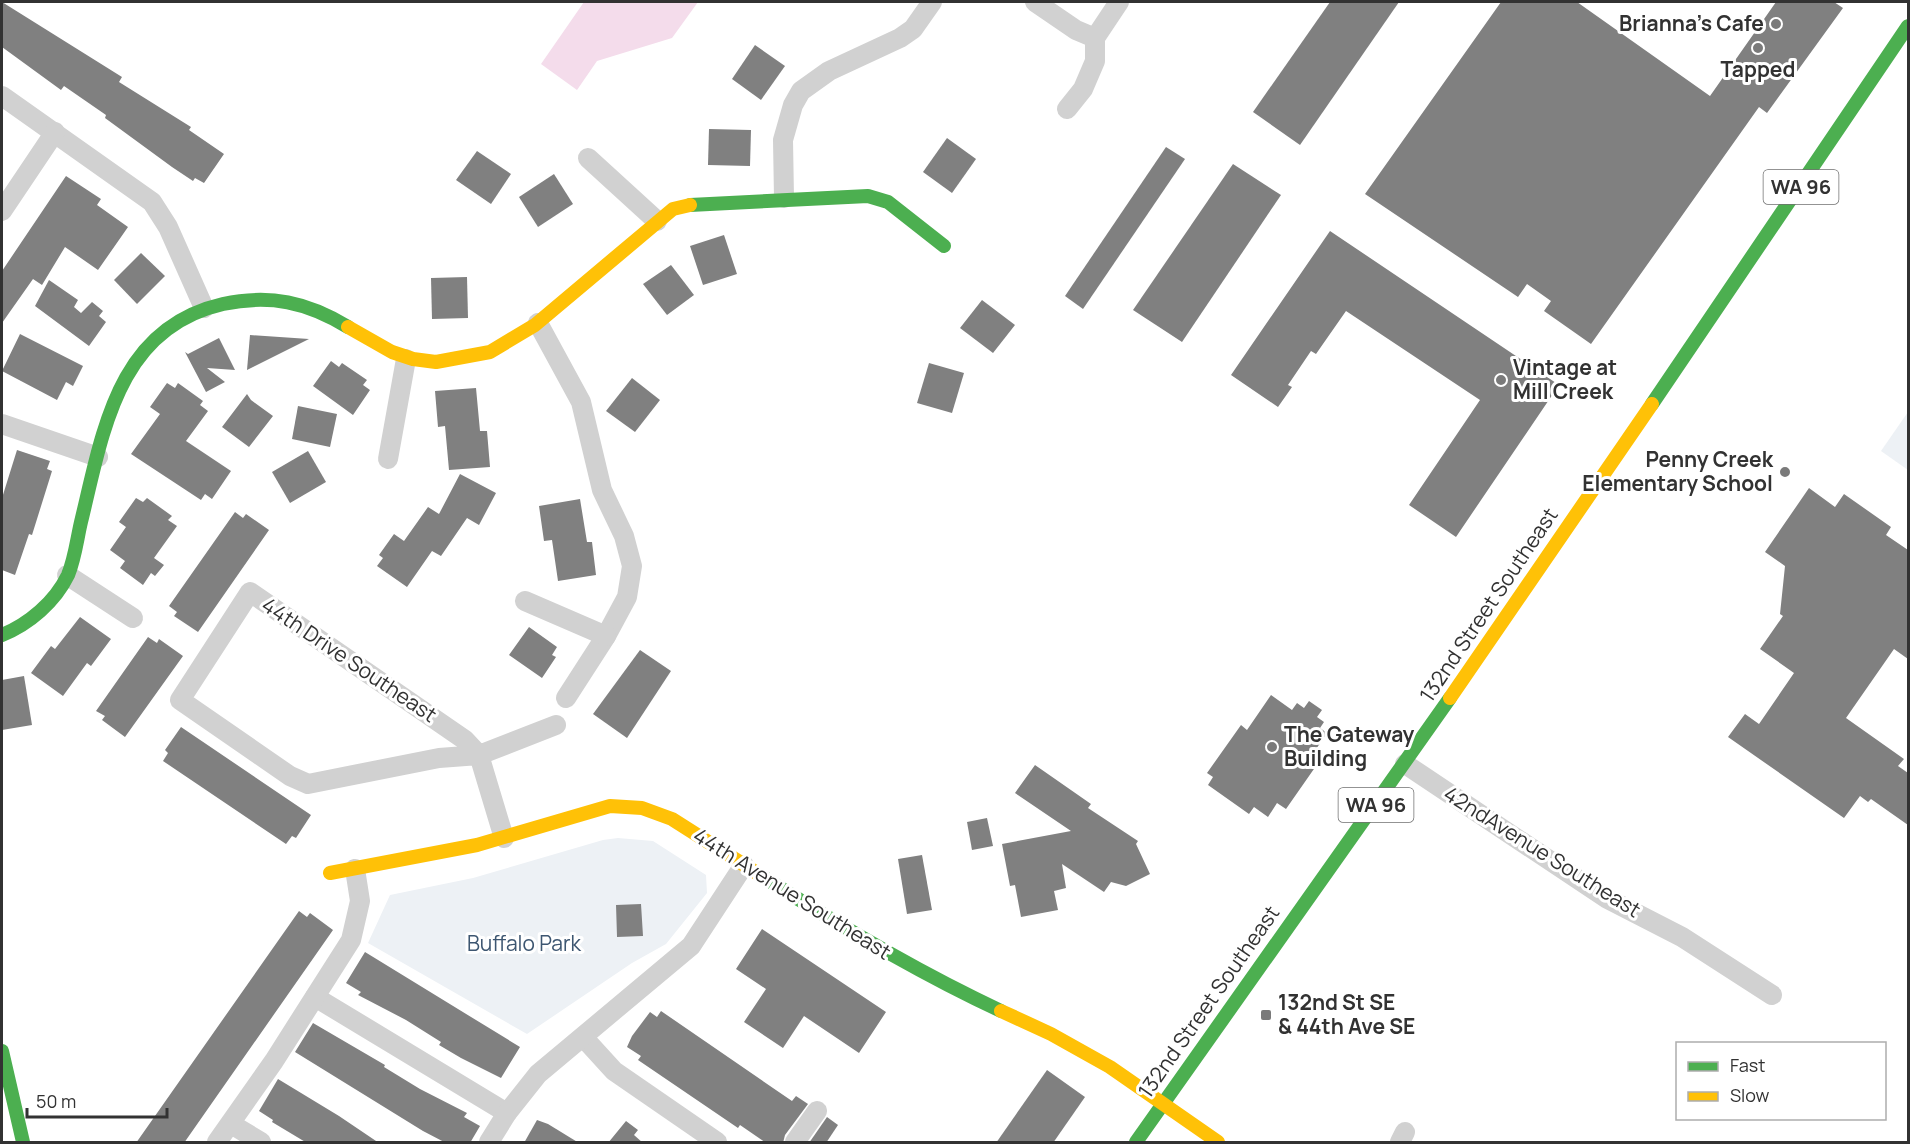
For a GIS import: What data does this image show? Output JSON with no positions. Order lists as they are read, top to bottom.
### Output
{
  "streets": {
    "street": [
      "WA 96",
      "132nd Street Southeast",
      "44th Drive Southeast",
      "42ndAvenue Southeast",
      "44th Avenue Southeast"
    ]
  },
  "crossings": [
    ["132nd Street Southeast", "42ndAvenue Southeast"],
    ["132nd Street Southeast", "44th Avenue Southeast"]
  ],
  "parks": ["Buffalo Park"],
  "places": {
    "other": [
      "Brianna's Cafe",
      "Tapped",
      "Vintage at Mill Creek",
      "Penny Creek Elementary School",
      "The Gateway Building"
    ],
    "transit": ["132nd St SE & 44th Ave SE"]
  },
  "legend": ["Fast", "Slow"],
  "scale_bar": "50 m"
}
